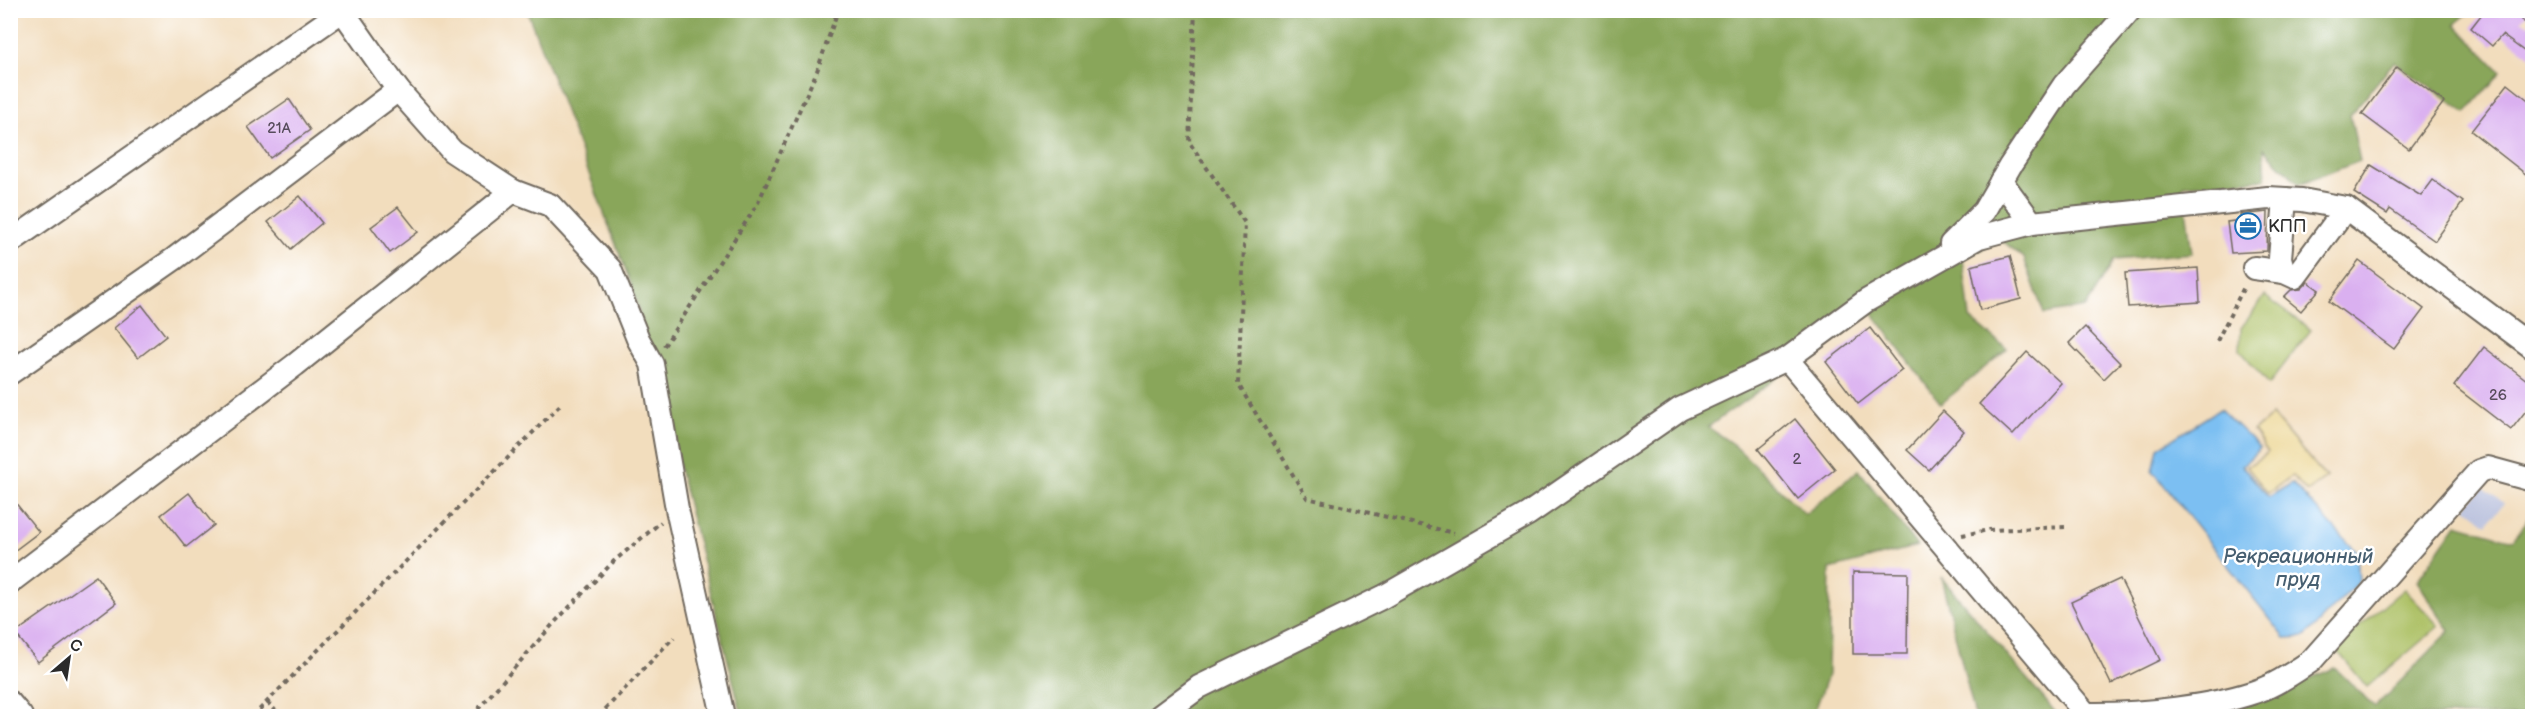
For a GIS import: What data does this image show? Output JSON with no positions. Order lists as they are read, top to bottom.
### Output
{
  "water": ["Рекреационный пруд"],
  "places": {
    "office": ["КПП"]
  },
  "house_numbers": ["21А", "26", "2"],
  "north": "top right"
}
